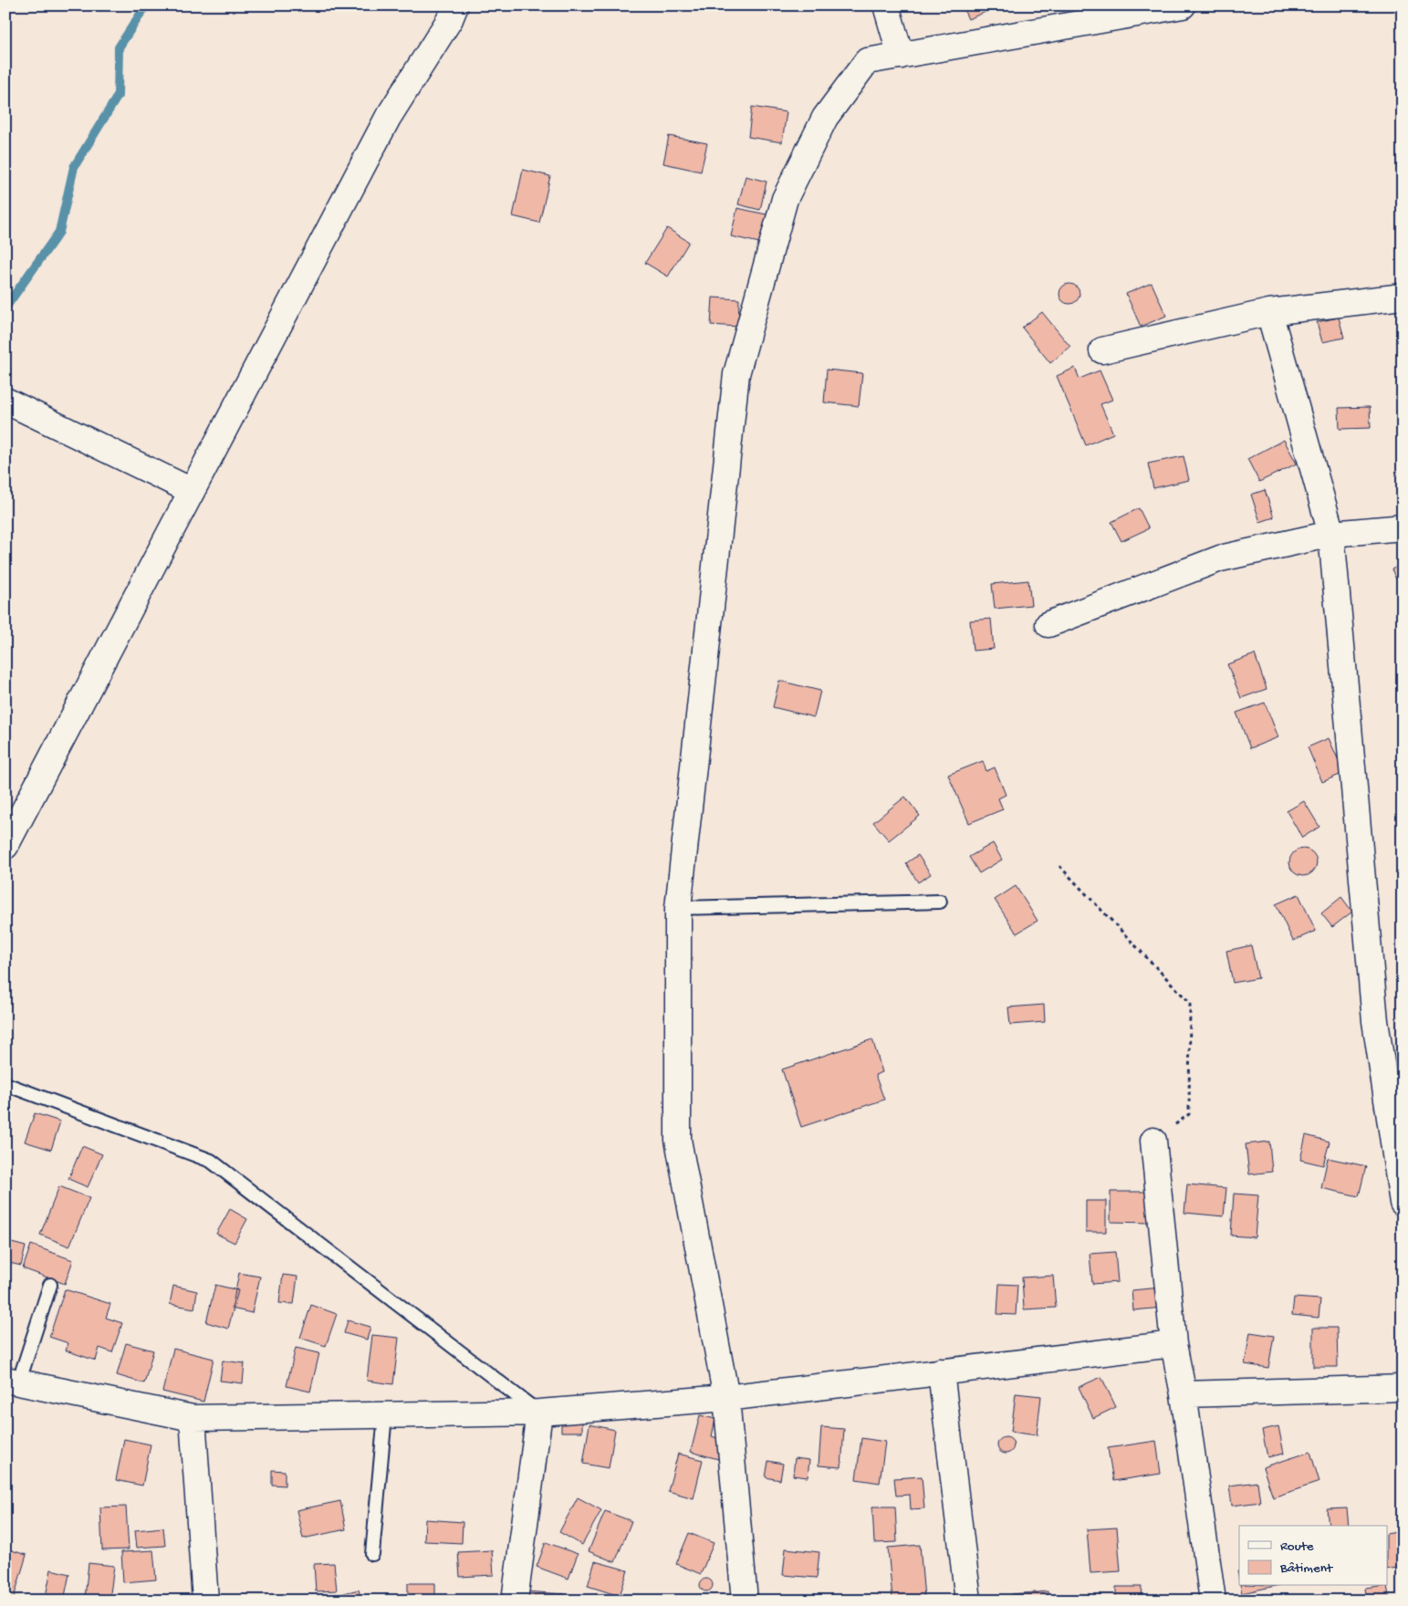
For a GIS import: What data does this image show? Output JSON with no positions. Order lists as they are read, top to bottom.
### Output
{
  "legend": ["Route", "Bâtiment"]
}
